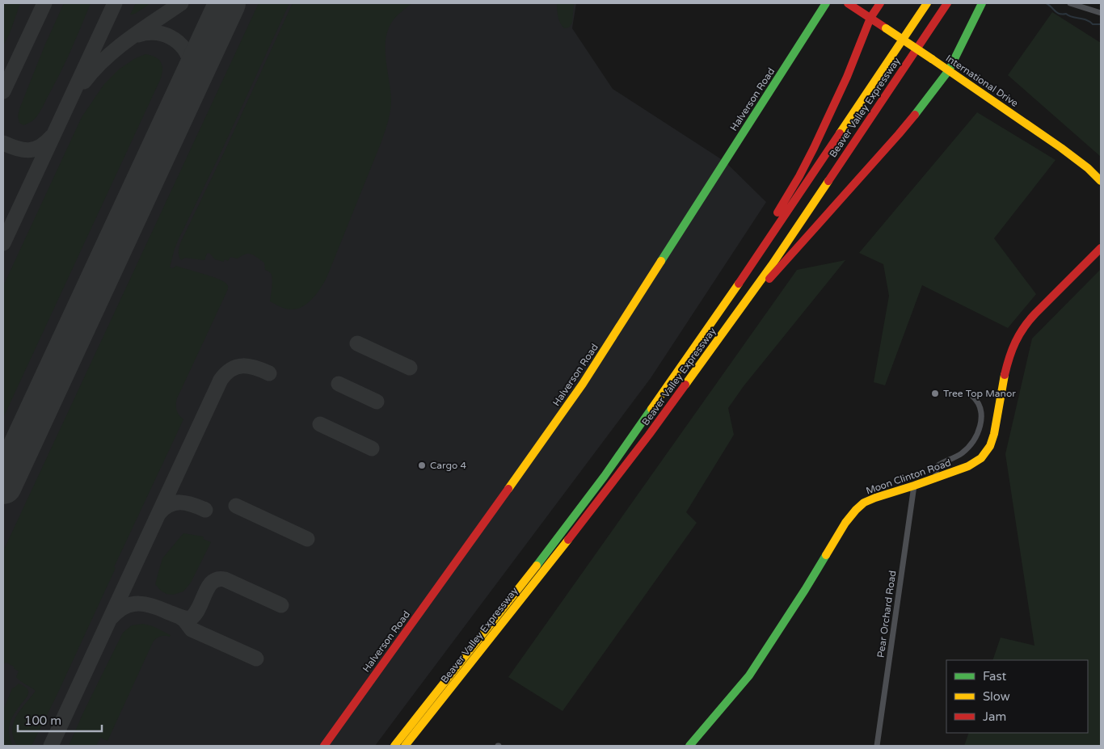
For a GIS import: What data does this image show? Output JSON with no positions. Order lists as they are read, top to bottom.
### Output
{
  "streets": {
    "main road": [
      "International Drive",
      "Halverson Road",
      "Beaver Valley Expressway",
      "Moon Clinton Road"
    ],
    "street": ["Pear Orchard Road"]
  },
  "crossings": [
    ["Moon Clinton Road", "Pear Orchard Road"]
  ],
  "places": ["Tree Top Manor", "Cargo 4"],
  "legend": ["Fast", "Slow", "Jam"],
  "scale_bar": "100 m"
}
